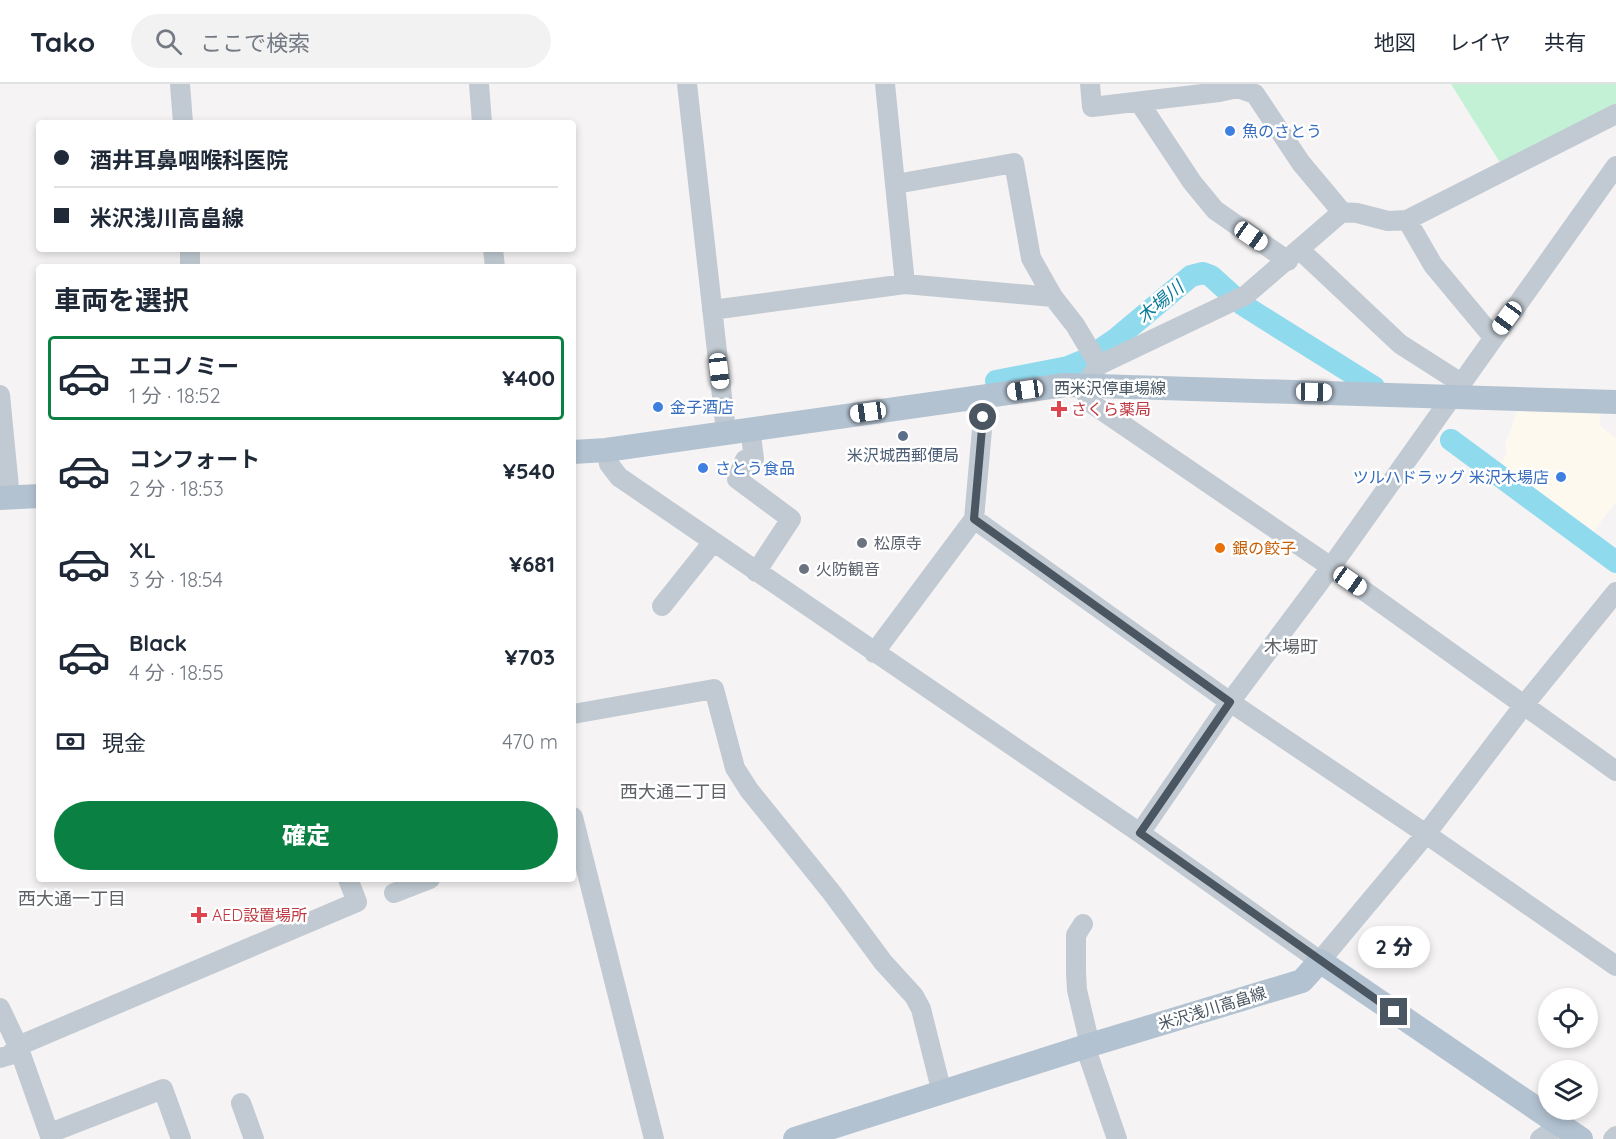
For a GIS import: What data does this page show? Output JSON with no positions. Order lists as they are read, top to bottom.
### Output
{
  "streets": {
    "main road": ["西米沢停車場線", "米沢浅川高畠線"]
  },
  "districts": ["木場町", "西大通二丁目", "西大通一丁目"],
  "water": ["木場川"],
  "places": {
    "other": [
      "魚のさとう",
      "金子酒店",
      "米沢城西郵便局",
      "さとう食品",
      "ツルハドラッグ 米沢木場店",
      "松原寺",
      "銀の餃子",
      "火防観音"
    ],
    "health": ["さくら薬局", "AED設置場所"]
  },
  "page": {
    "header": "Tako",
    "search": "ここで検索",
    "nav": ["地図", "レイヤ", "共有"],
    "banner": ["酒井耳鼻咽喉科医院", "米沢浅川高畠線"],
    "heading": "車両を選択",
    "list": [
      {
        "name": "エコノミー",
        "note": "1 分 · 18:52",
        "value": "¥400"
      },
      {
        "name": "コンフォート",
        "note": "2 分 · 18:53",
        "value": "¥540"
      },
      {
        "name": "XL",
        "note": "3 分 · 18:54",
        "value": "¥681"
      },
      {
        "name": "Black",
        "note": "4 分 · 18:55",
        "value": "¥703"
      }
    ],
    "pay": ["現金", "470 m"],
    "buttons": "確定",
    "bubble": "2 分"
  }
}
